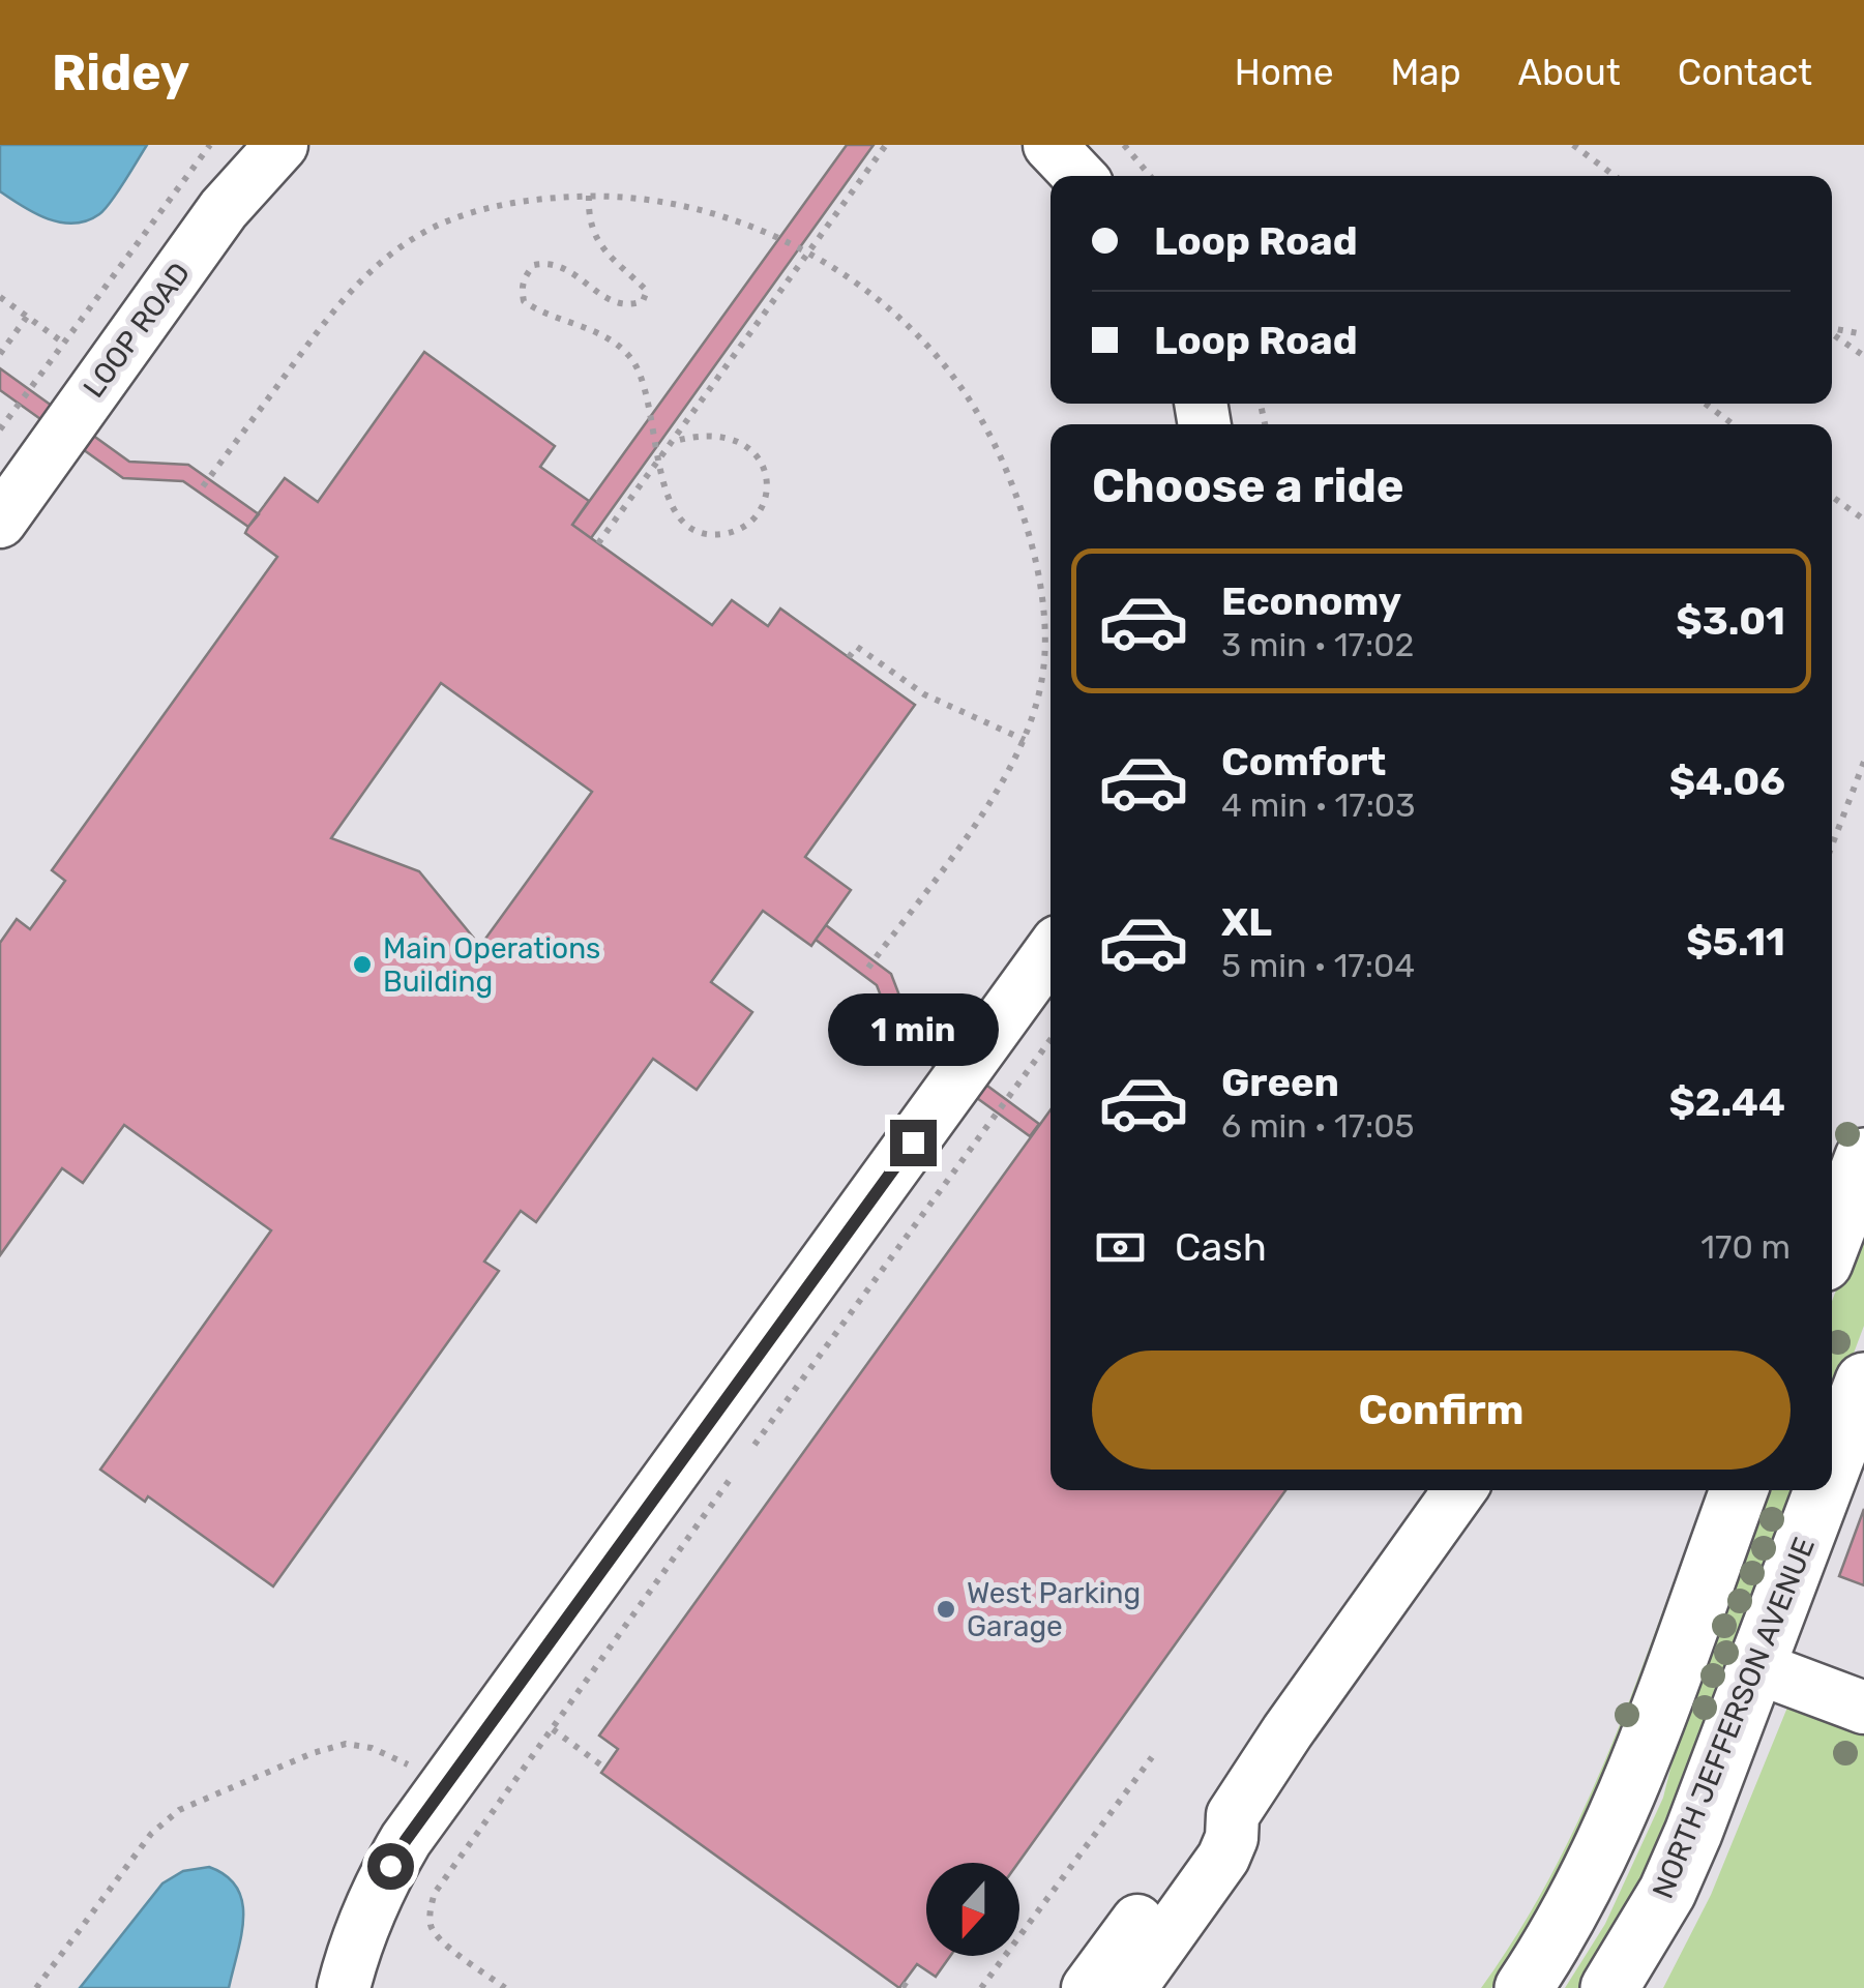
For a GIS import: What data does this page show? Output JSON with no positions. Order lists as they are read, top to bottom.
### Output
{
  "streets": {
    "main road": ["NORTH JEFFERSON AVENUE"],
    "lane": ["LOOP ROAD"]
  },
  "places": ["Main Operations Building", "West Parking Garage"],
  "north": "bottom",
  "page": {
    "header": "Ridey",
    "nav": [
      "Home",
      "Map",
      "About",
      "Contact"
    ],
    "banner": ["Loop Road", "Loop Road"],
    "heading": "Choose a ride",
    "list": [
      {
        "name": "Economy",
        "note": "3 min · 17:02",
        "value": "$3.01"
      },
      {
        "name": "Comfort",
        "note": "4 min · 17:03",
        "value": "$4.06"
      },
      {
        "name": "XL",
        "note": "5 min · 17:04",
        "value": "$5.11"
      },
      {
        "name": "Green",
        "note": "6 min · 17:05",
        "value": "$2.44"
      }
    ],
    "bubble": "1 min",
    "pay": ["Cash", "170 m"],
    "buttons": "Confirm"
  }
}
